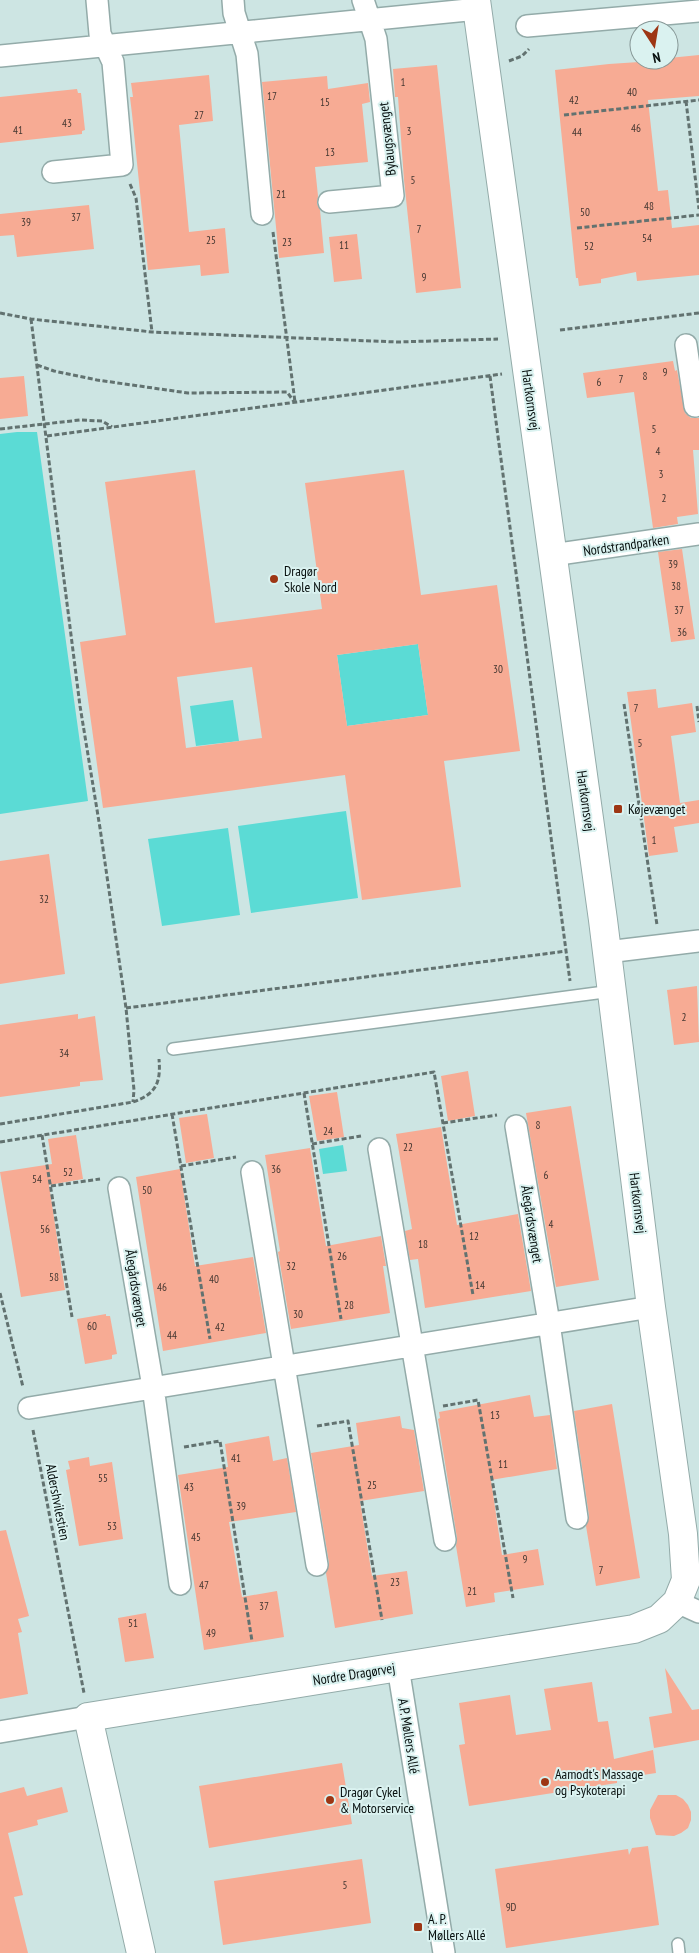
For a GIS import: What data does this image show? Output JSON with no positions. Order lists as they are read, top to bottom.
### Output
{
  "streets": {
    "street": [
      "Bylaugsvænget",
      "Hartkornsvej",
      "Nordstrandparken",
      "Ålegårdsvænget",
      "Nordre Dragørvej",
      "A.P. Møllers Allé"
    ],
    "path": ["Aldershvilestien"]
  },
  "crossings": [
    ["Hartkornsvej", "Nordstrandparken"],
    ["Hartkornsvej", "Nordre Dragørvej"],
    ["Aldershvilestien", "Nordre Dragørvej"],
    ["Nordre Dragørvej", "A.P. Møllers Allé"]
  ],
  "places": {
    "other": ["Dragør Skole Nord", "Aamodt's Massage og Psykoterapi", "Dragør Cykel & Motorservice"],
    "transit": ["Køjevænget", "A. P. Møllers Allé"]
  },
  "house_numbers": [
    "1",
    "40",
    "17",
    "42",
    "15",
    "27",
    "43",
    "46",
    "41",
    "3",
    "44",
    "13",
    "5",
    "21",
    "48",
    "50",
    "37",
    "39",
    "7",
    "54",
    "25",
    "23",
    "11",
    "52",
    "9",
    "9",
    "8",
    "7",
    "6",
    "5",
    "4",
    "3",
    "2",
    "39",
    "38",
    "37",
    "36",
    "30",
    "7",
    "5",
    "1",
    "32",
    "2",
    "34",
    "8",
    "24",
    "22",
    "36",
    "52",
    "6",
    "54",
    "50",
    "4",
    "56",
    "12",
    "18",
    "26",
    "32",
    "58",
    "40",
    "14",
    "46",
    "28",
    "30",
    "60",
    "42",
    "44",
    "13",
    "41",
    "11",
    "55",
    "25",
    "43",
    "39",
    "53",
    "45",
    "9",
    "7",
    "23",
    "47",
    "21",
    "37",
    "51",
    "49",
    "5",
    "9D"
  ],
  "north": "bottom"
}
